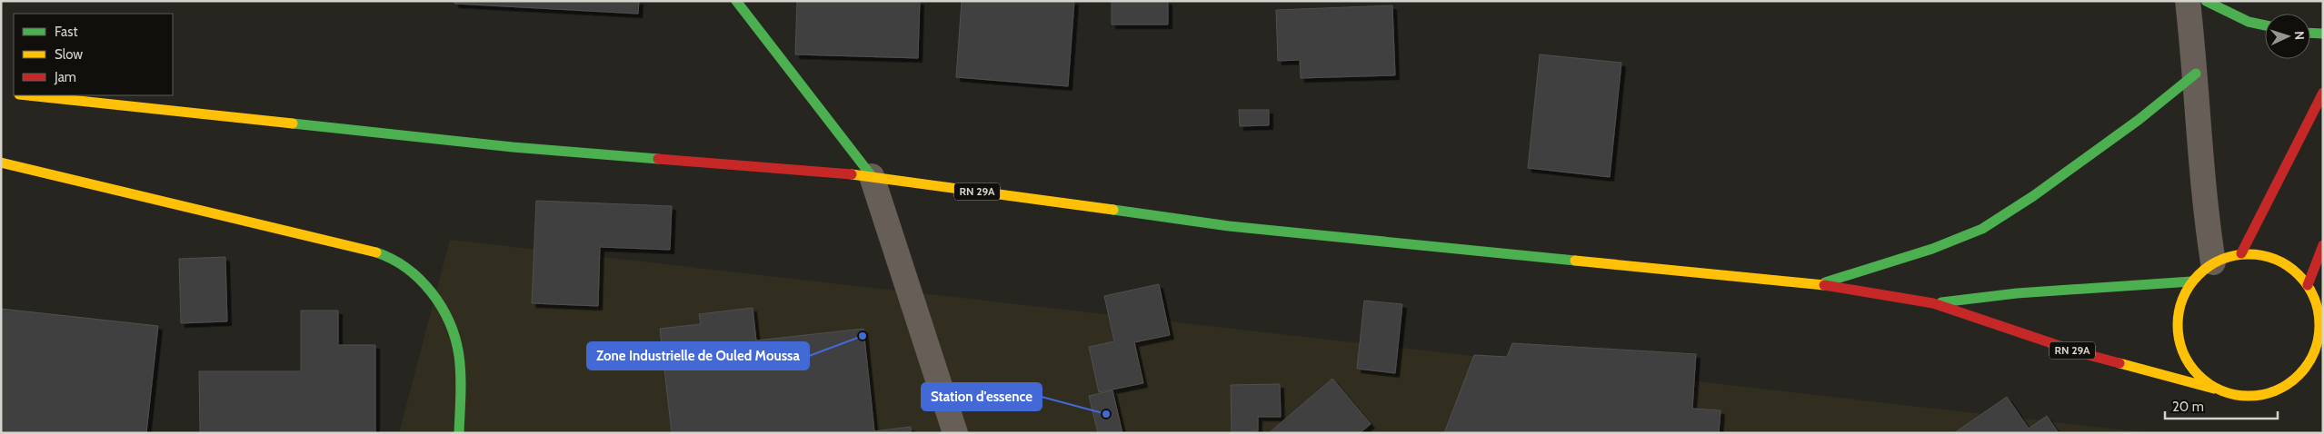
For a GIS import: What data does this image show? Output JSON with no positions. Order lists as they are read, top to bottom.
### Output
{
  "streets": {
    "main road": ["RN 29A"]
  },
  "places": ["Zone Industrielle de Ouled Moussa", "Station d'essence"],
  "legend": ["Fast", "Slow", "Jam"],
  "scale_bar": "20 m",
  "north": "right"
}
